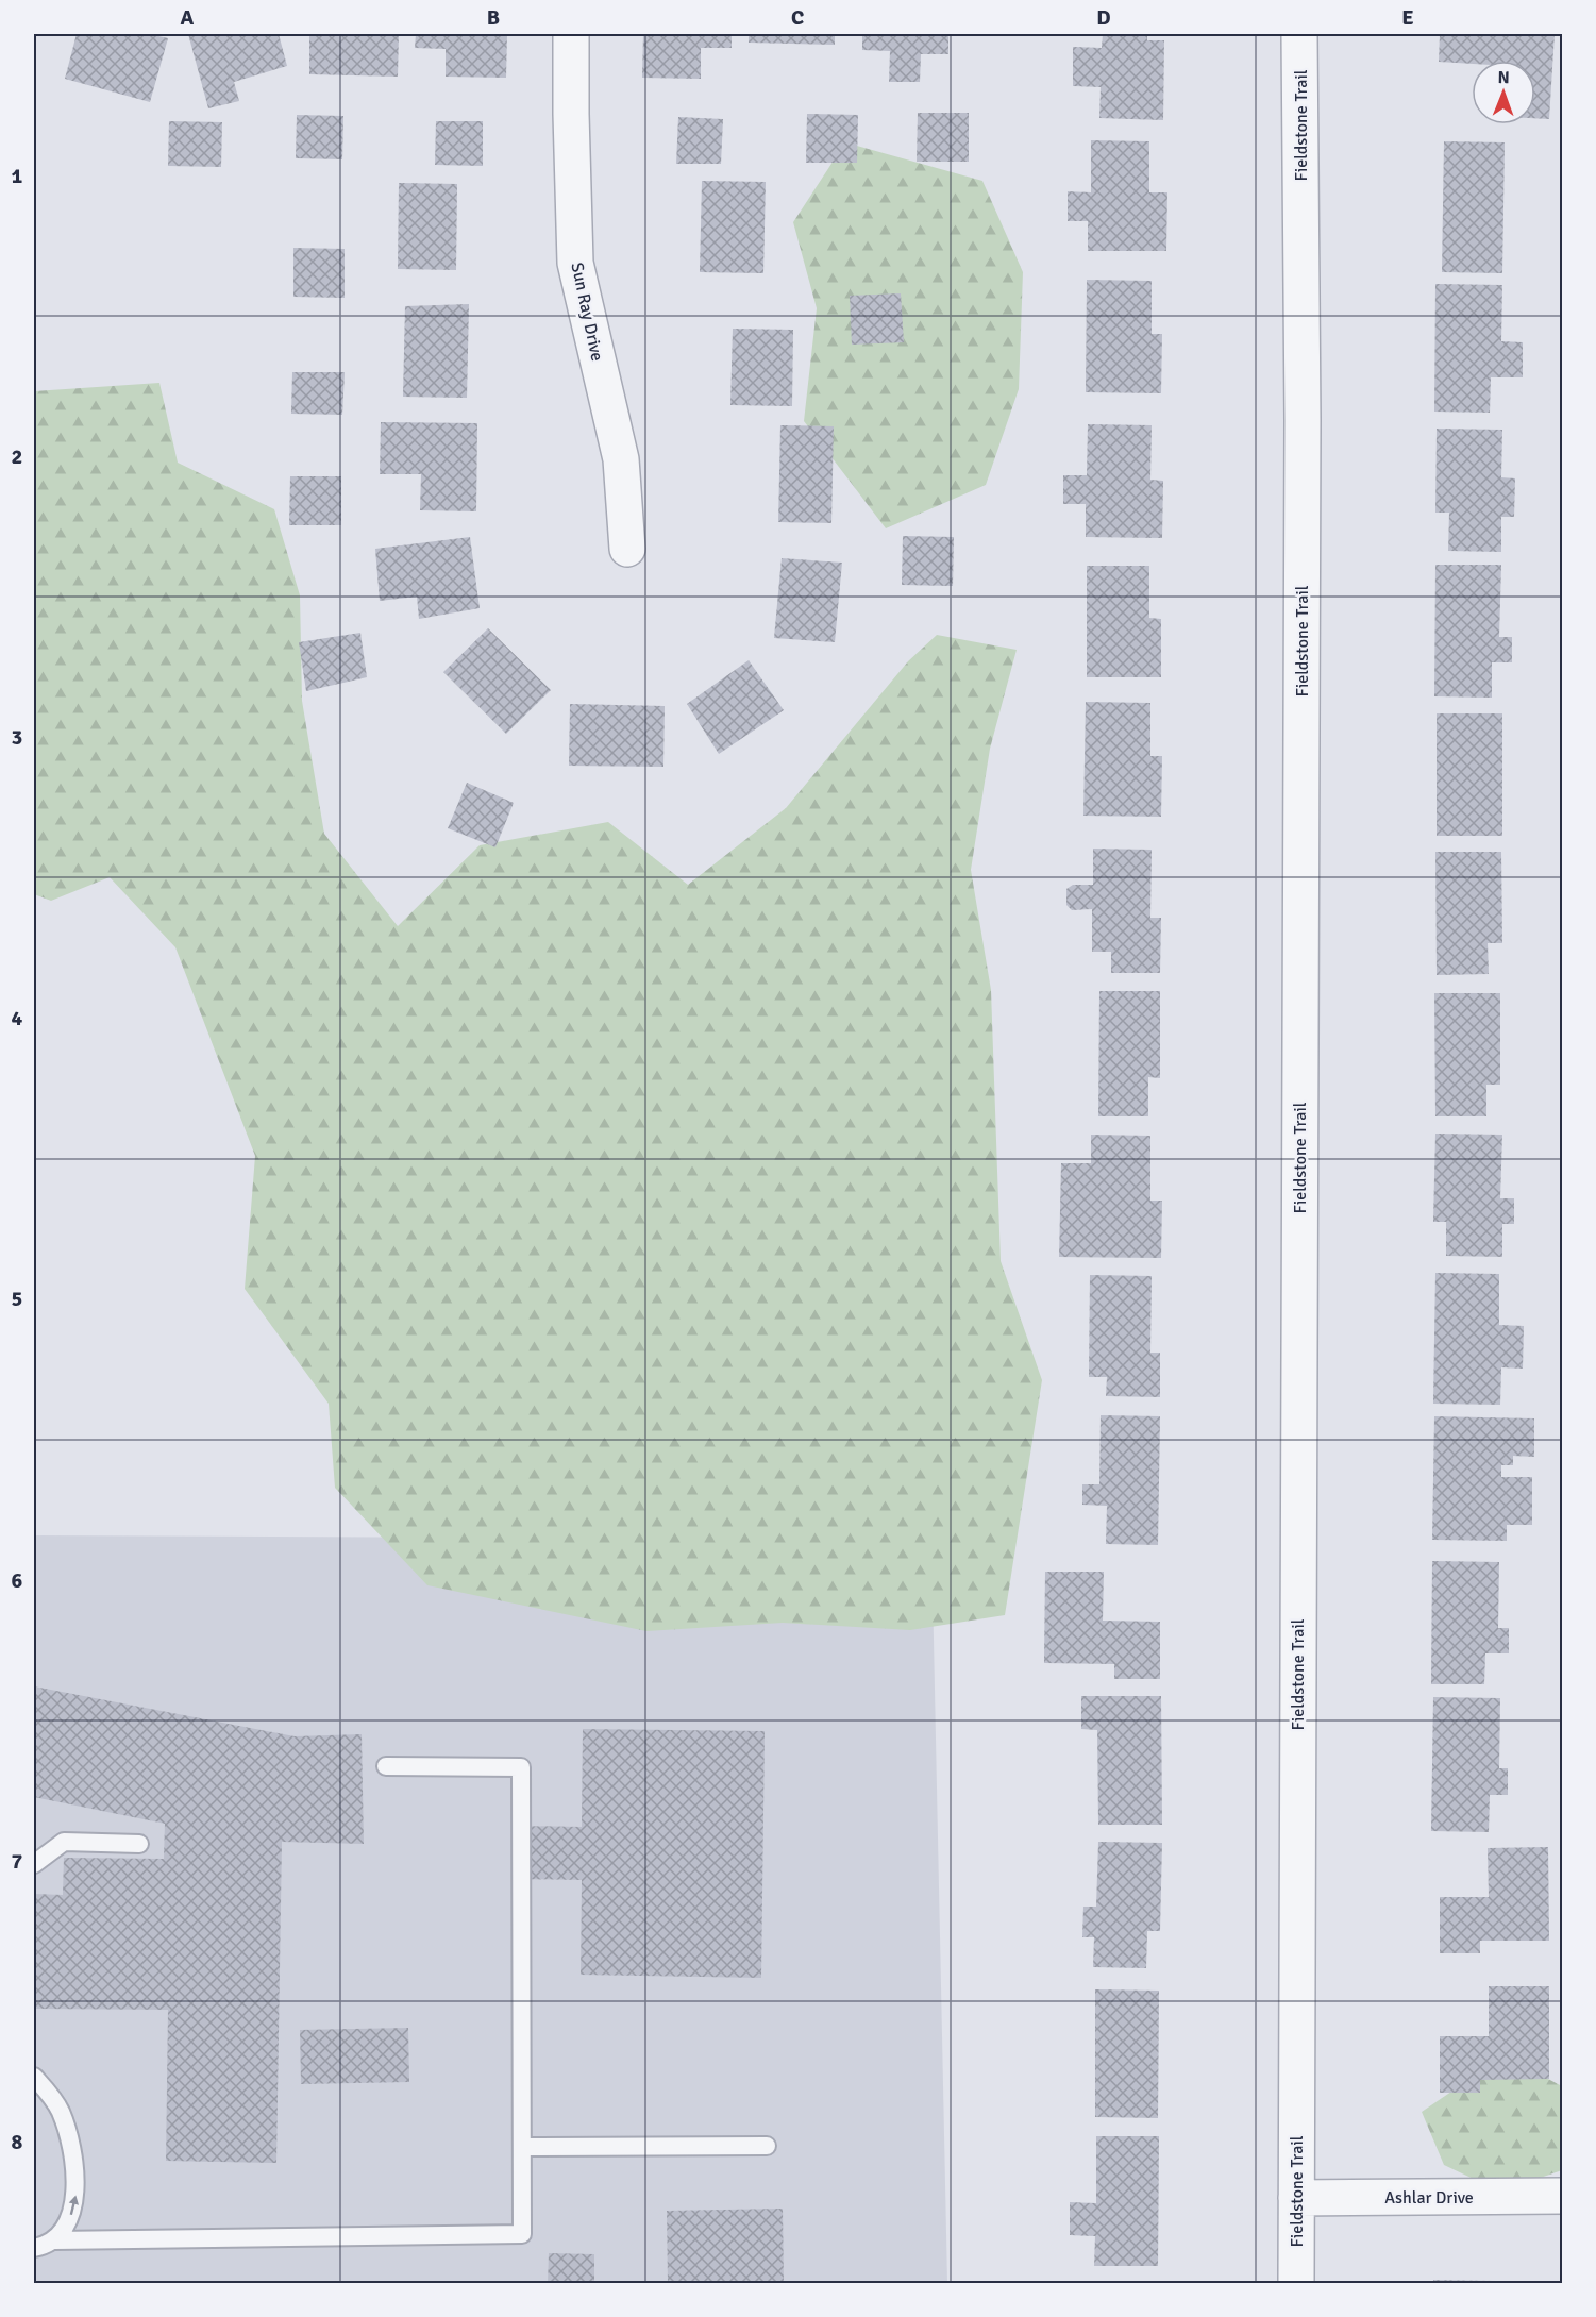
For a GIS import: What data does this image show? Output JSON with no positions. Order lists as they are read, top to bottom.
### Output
{
  "streets": {
    "street": ["Fieldstone Trail", "Sun Ray Drive", "Ashlar Drive"]
  },
  "crossings": [
    ["Fieldstone Trail", "Ashlar Drive"]
  ],
  "north": "top",
  "grid": {
    "columns": [
      "A",
      "B",
      "C",
      "D",
      "E"
    ],
    "rows": [
      "1",
      "2",
      "3",
      "4",
      "5",
      "6",
      "7",
      "8"
    ]
  }
}
